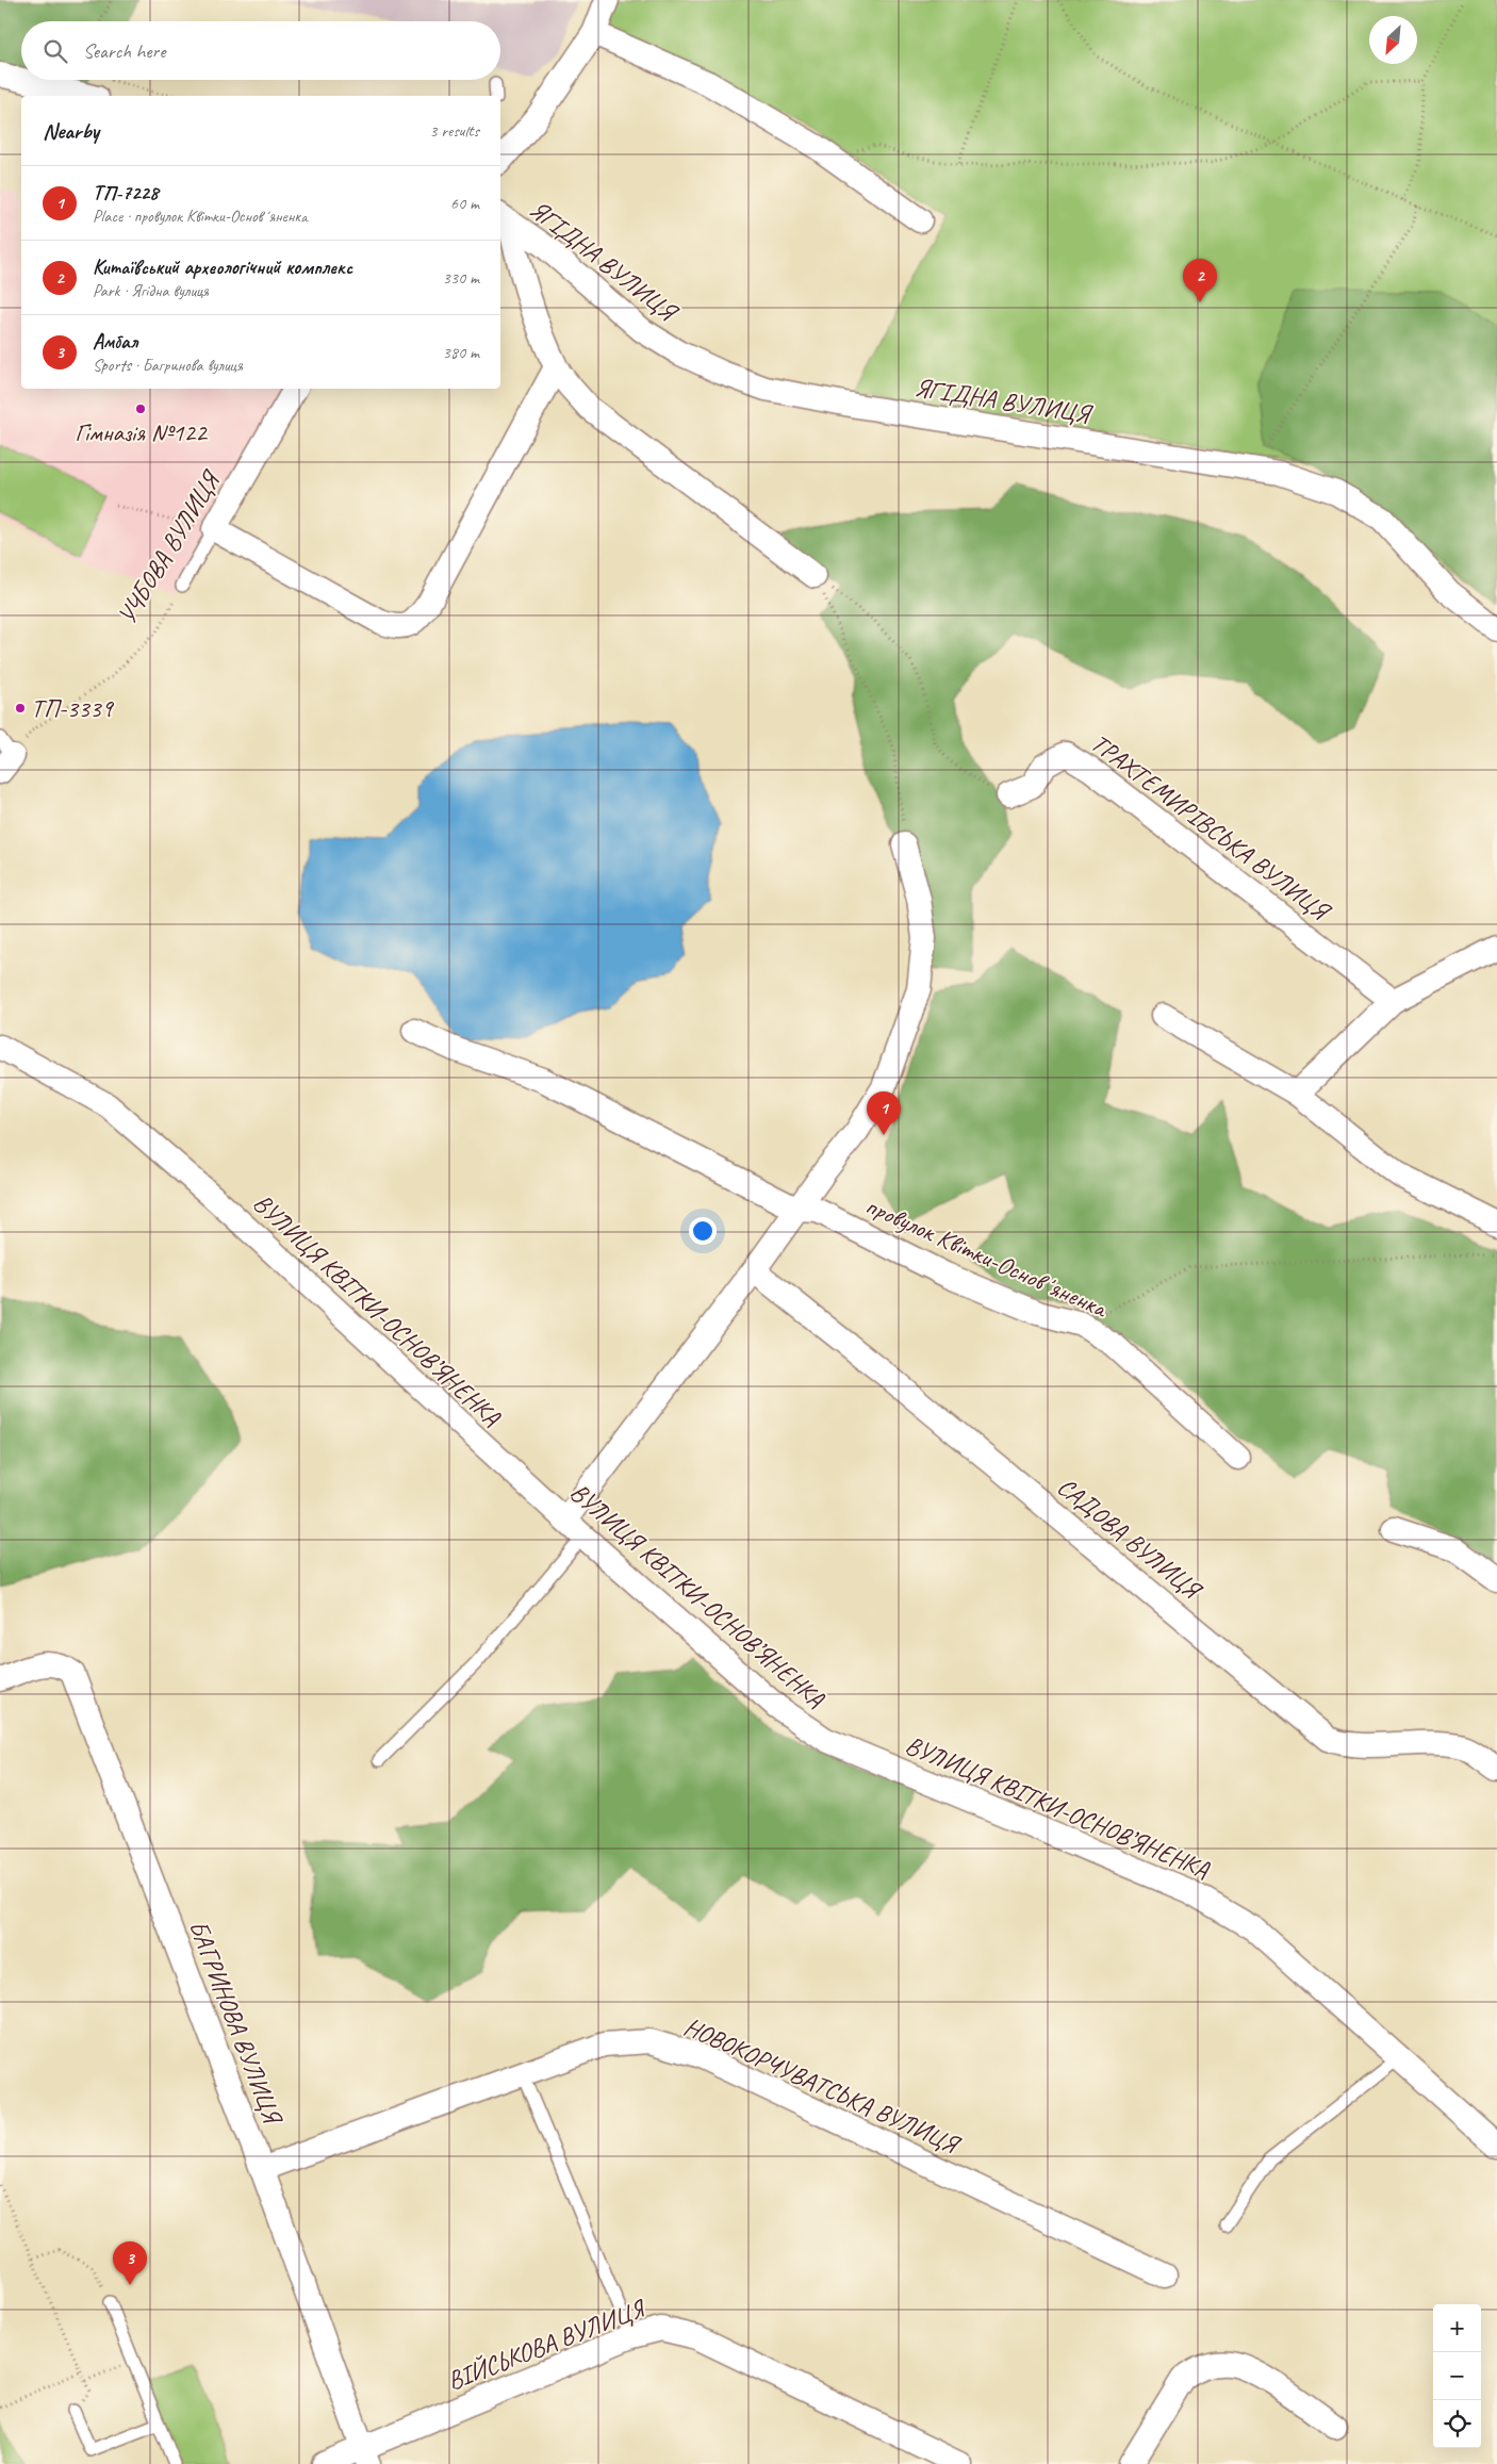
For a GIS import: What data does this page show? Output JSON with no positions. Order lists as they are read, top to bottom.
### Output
{
  "streets": {
    "street": [
      "ЯГІДНА ВУЛИЦЯ",
      "УЧБОВА ВУЛИЦЯ",
      "ТРАХТЕМИРІВСЬКА ВУЛИЦЯ",
      "провулок Квітки-Основʼяненка",
      "ВУЛИЦЯ КВІТКИ-ОСНОВ’ЯНЕНКА",
      "САДОВА ВУЛИЦЯ",
      "БАГРИНОВА ВУЛИЦЯ",
      "НОВОКОРЧУВАТСЬКА ВУЛИЦЯ",
      "ВІЙСЬКОВА ВУЛИЦЯ"
    ]
  },
  "crossings": [
    ["БАГРИНОВА ВУЛИЦЯ", "НОВОКОРЧУВАТСЬКА ВУЛИЦЯ"],
    ["БАГРИНОВА ВУЛИЦЯ", "ВІЙСЬКОВА ВУЛИЦЯ"]
  ],
  "places": ["Гімназія №122", "ТП-3339"],
  "north": "bottom left",
  "page": {
    "search": "Search here",
    "heading": ["Nearby", "3 results"],
    "list": [
      {
        "mark": "1",
        "name": "ТП-7228",
        "note": "Place · провулок Квітки-Основʼяненка",
        "value": "60 m"
      },
      {
        "mark": "2",
        "name": "Китаївський археологічний комплекс",
        "note": "Park · Ягідна вулиця",
        "value": "330 m"
      },
      {
        "mark": "3",
        "name": "Амбал",
        "note": "Sports · Багринова вулиця",
        "value": "380 m"
      }
    ],
    "pins": ["2", "1", "3"],
    "map_buttons": ["+", "−"]
  }
}
